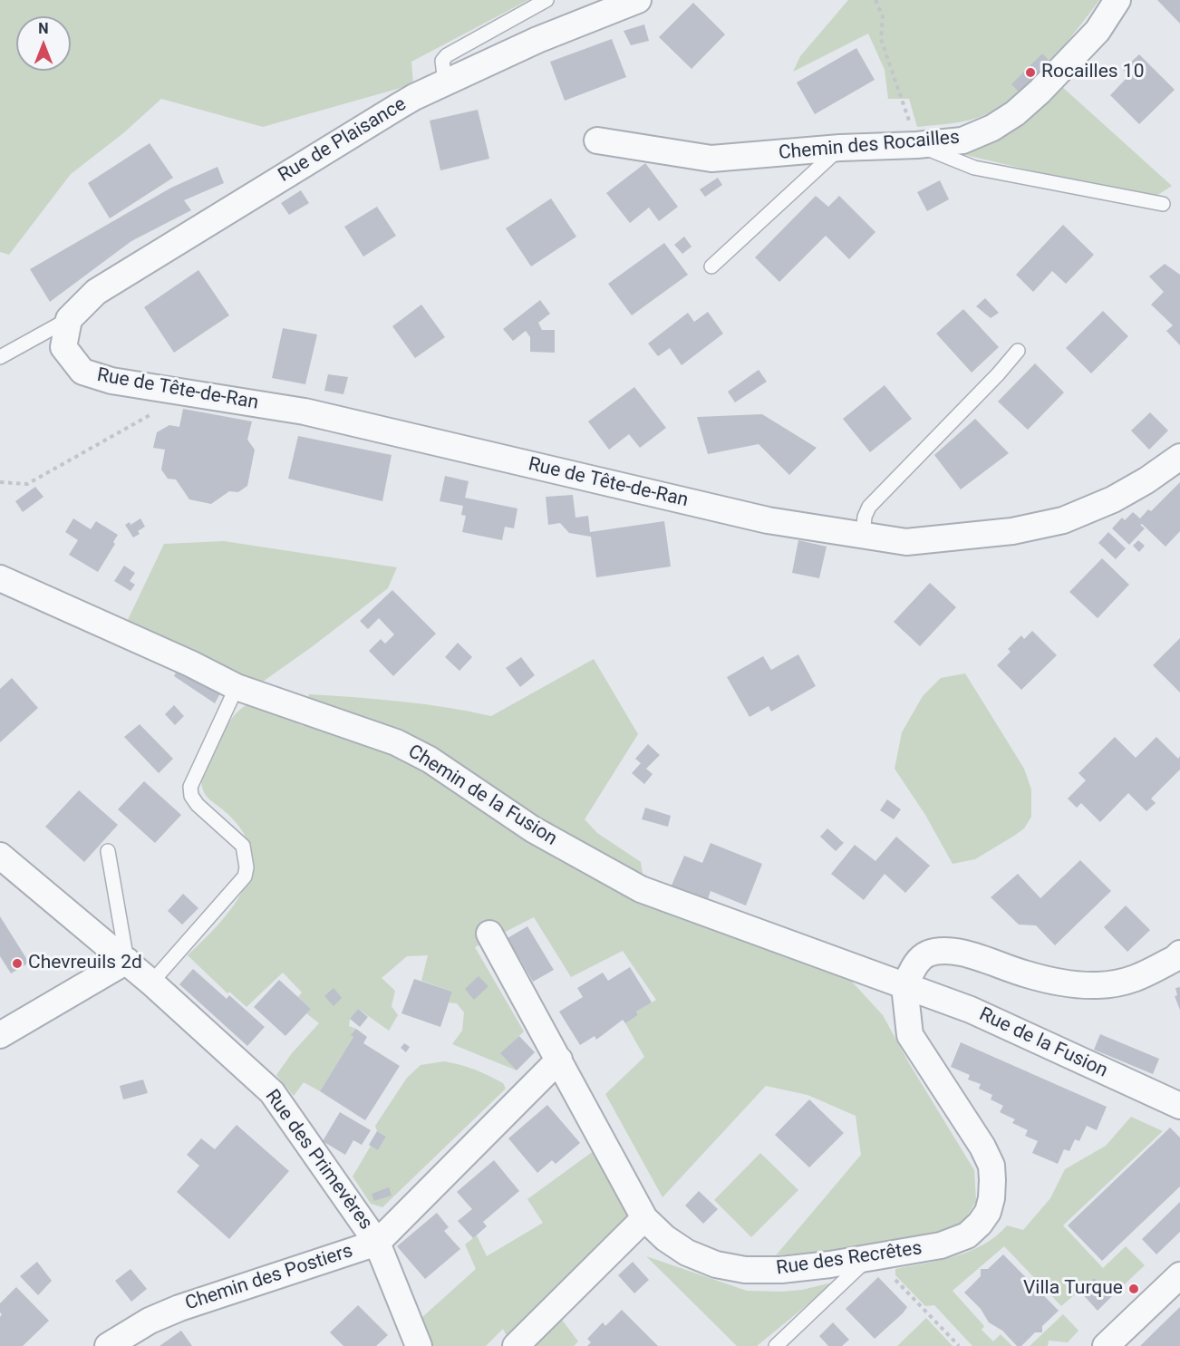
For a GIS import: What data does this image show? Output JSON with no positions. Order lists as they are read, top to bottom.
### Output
{
  "streets": {
    "street": [
      "Rue de Plaisance",
      "Chemin des Rocailles",
      "Rue de Tête-de-Ran",
      "Chemin de la Fusion",
      "Rue de la Fusion",
      "Rue des Primevères",
      "Rue des Recrêtes",
      "Chemin des Postiers"
    ]
  },
  "crossings": [
    ["Rue de Plaisance", "Rue de Tête-de-Ran"],
    ["Chemin de la Fusion", "Rue de la Fusion"],
    ["Chemin de la Fusion", "Rue des Recrêtes"],
    ["Rue de la Fusion", "Rue des Recrêtes"],
    ["Rue des Primevères", "Chemin des Postiers"]
  ],
  "places": ["Rocailles 10", "Chevreuils 2d", "Villa Turque"],
  "north": "top"
}
